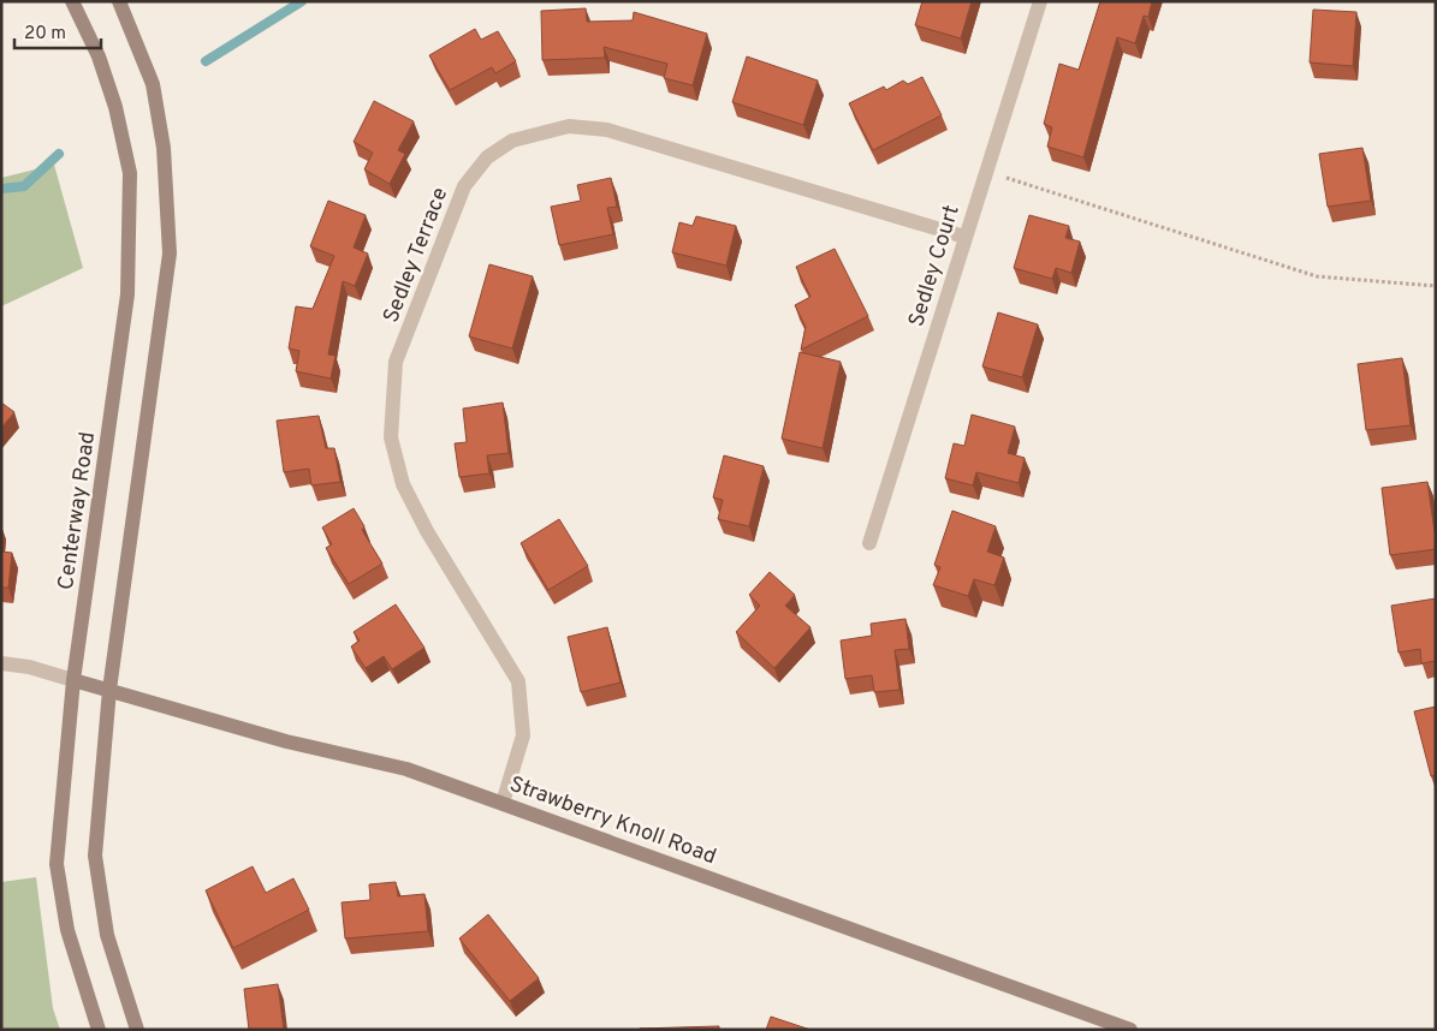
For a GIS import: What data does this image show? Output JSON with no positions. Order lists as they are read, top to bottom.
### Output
{
  "streets": {
    "street": [
      "Sedley Terrace",
      "Sedley Court",
      "Centerway Road",
      "Strawberry Knoll Road"
    ]
  },
  "crossings": [
    ["Sedley Terrace", "Sedley Court"],
    ["Sedley Terrace", "Strawberry Knoll Road"],
    ["Centerway Road", "Strawberry Knoll Road"]
  ],
  "scale_bar": "20 m"
}
